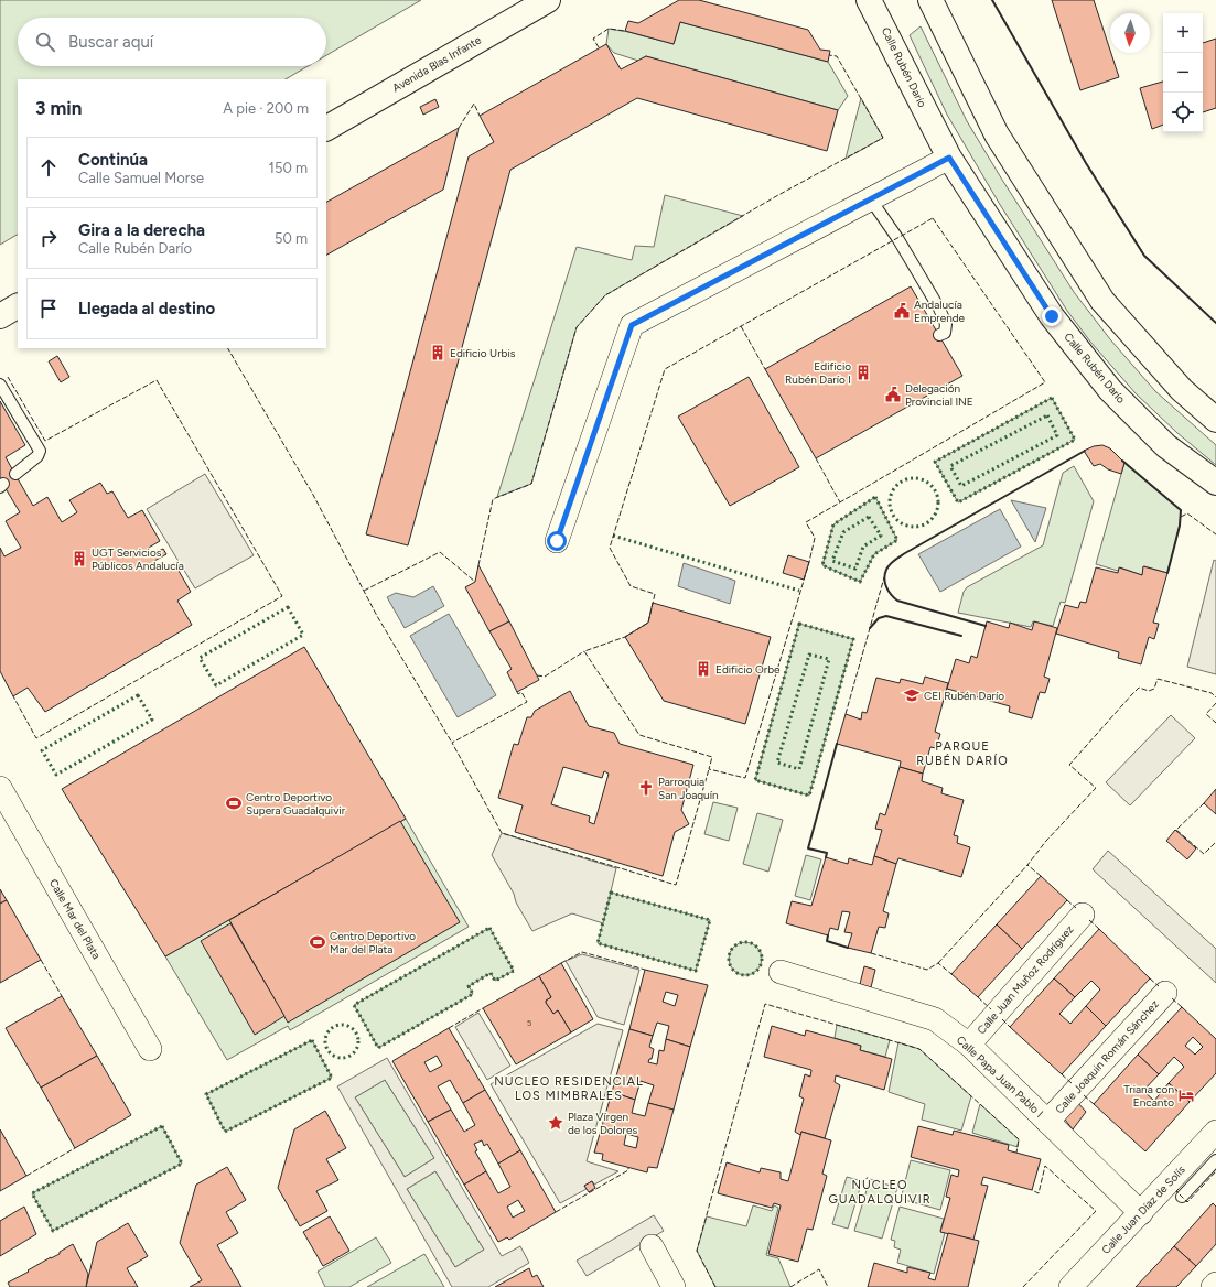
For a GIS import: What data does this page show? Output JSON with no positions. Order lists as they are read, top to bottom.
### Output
{
  "streets": {
    "main road": ["Avenida Blas Infante", "Calle Rubén Darío"],
    "street": [
      "Calle Mar del Plata",
      "Calle Juan Muñoz Rodríguez",
      "Calle Joaquin Román Sánchez",
      "Calle Papa Juan Pablo I",
      "Calle Juan Díaz de Solís"
    ]
  },
  "crossings": [
    ["Calle Juan Muñoz Rodríguez", "Calle Papa Juan Pablo I"],
    ["Calle Joaquin Román Sánchez", "Calle Papa Juan Pablo I"],
    ["Calle Papa Juan Pablo I", "Calle Juan Díaz de Solís"]
  ],
  "districts": ["PARQUE RUBÉN DARÍO", "NUCLEO RESIDENCIAL LOS MIMBRALES", "NÚCLEO GUADALQUIVIR"],
  "places": {
    "public building": ["Andalucía Emprende", "Delegación Provincial INE"],
    "building": [
      "Edificio Urbis",
      "Edificio Rubén Darío I",
      "UGT Servicios Públicos Andalucía",
      "Edificio Orbe"
    ],
    "school or university": ["CEI Rubén Darío"],
    "church": ["Parroquia San Joaquín"],
    "sports": ["Centro Deportivo Supera Guadalquivir", "Centro Deportivo Mar del Plata"],
    "hotel": ["Triana con Encanto"],
    "place": ["Plaza Vírgen de los Dolores"]
  },
  "house_numbers": ["5"],
  "north": "bottom",
  "page": {
    "map_buttons": ["+", "−"],
    "search": "Buscar aquí",
    "heading": ["3 min", "A pie · 200 m"],
    "list": [
      ["Continúa", "Calle Samuel Morse", "150 m"],
      ["Gira a la derecha", "Calle Rubén Darío", "50 m"],
      "Llegada al destino"
    ]
  }
}
